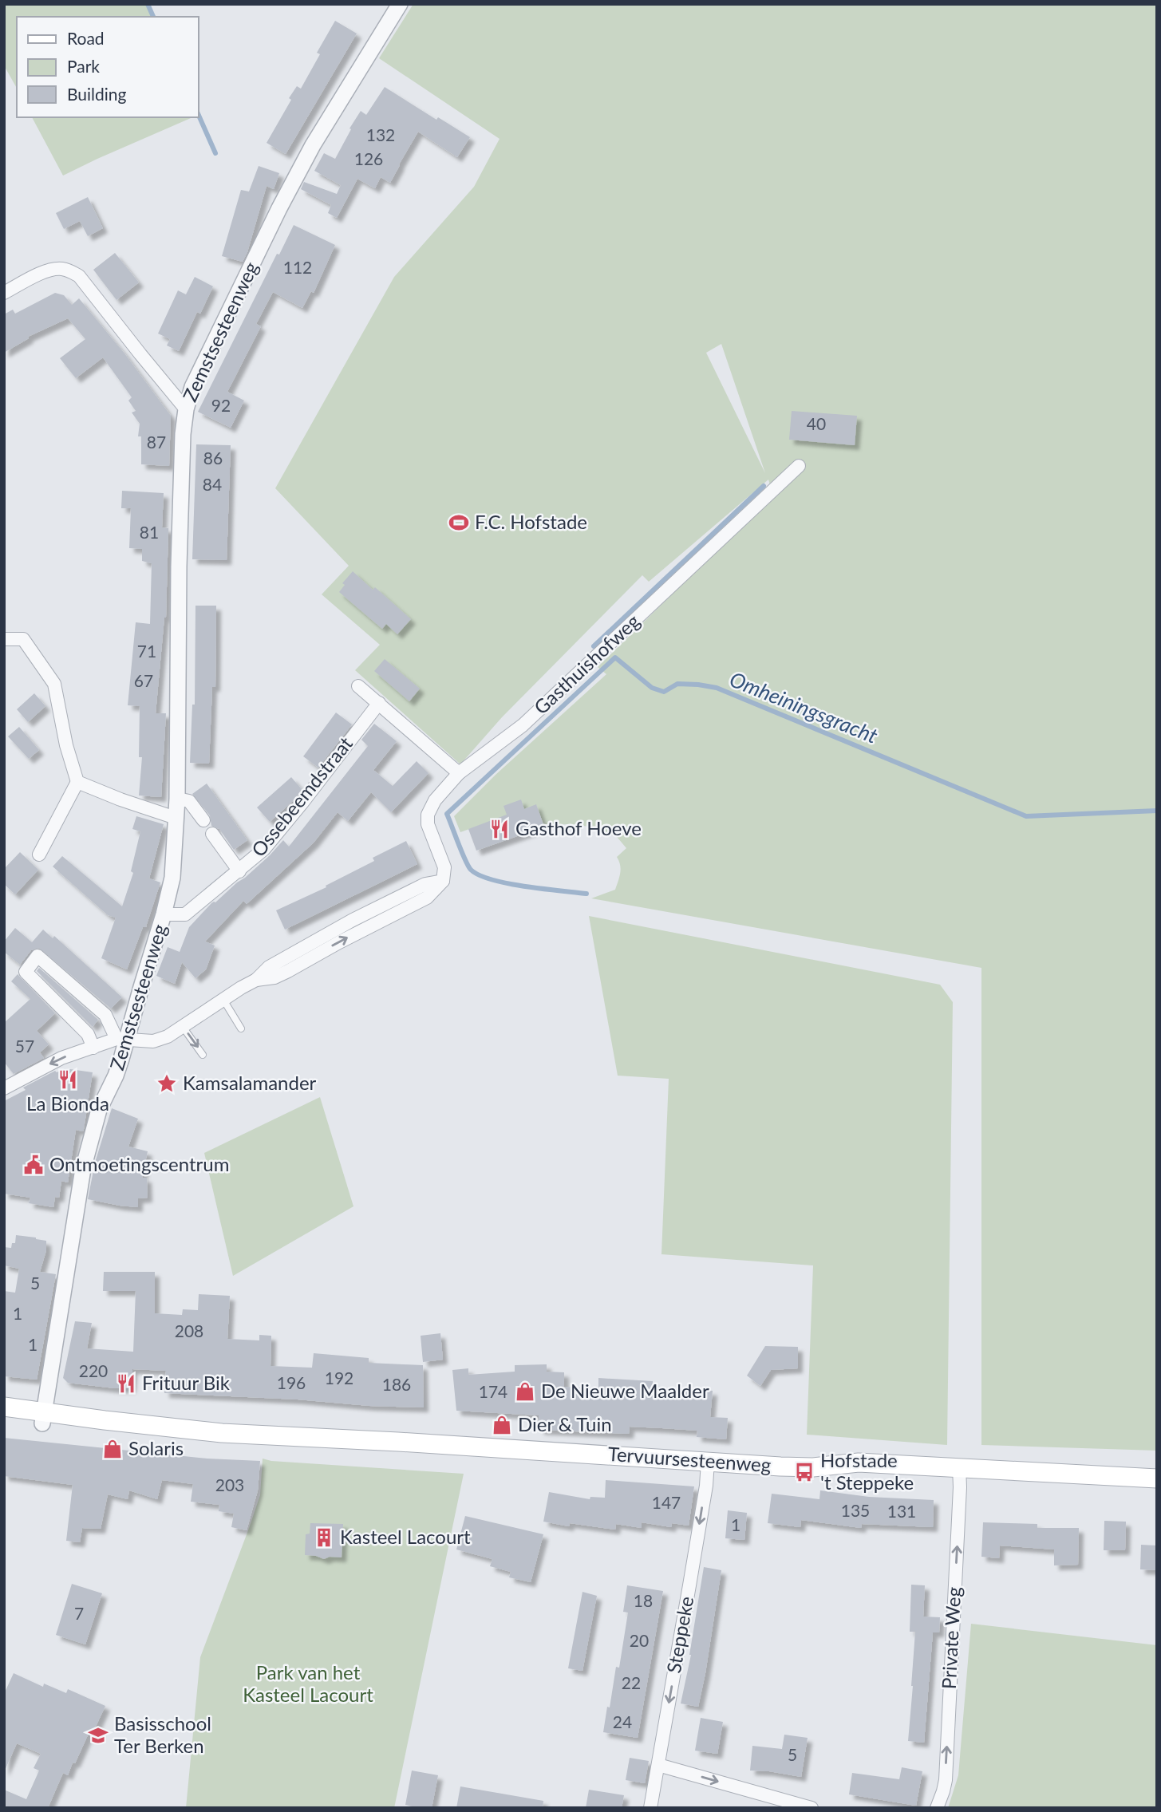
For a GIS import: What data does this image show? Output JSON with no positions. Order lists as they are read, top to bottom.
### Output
{
  "streets": {
    "main road": ["Tervuursesteenweg"],
    "street": [
      "Zemstsesteenweg",
      "Gasthuishofweg",
      "Ossebeemdstraat",
      "Steppeke",
      "Private Weg"
    ]
  },
  "crossings": [
    ["Zemstsesteenweg", "Gasthuishofweg"],
    ["Zemstsesteenweg", "Ossebeemdstraat"],
    ["Zemstsesteenweg", "Tervuursesteenweg"],
    ["Tervuursesteenweg", "Steppeke"],
    ["Tervuursesteenweg", "Private Weg"]
  ],
  "one_way": ["Steppeke", "Private Weg"],
  "water": ["Omheiningsgracht"],
  "parks": ["Park van het Kasteel Lacourt"],
  "places": {
    "sports": ["F.C. Hofstade"],
    "restaurant": ["Gasthof Hoeve", "La Bionda", "Frituur Bik"],
    "place": ["Kamsalamander"],
    "public building": ["Ontmoetingscentrum"],
    "shop": ["De Nieuwe Maalder", "Dier & Tuin", "Solaris"],
    "bus stop": ["Hofstade 't Steppeke"],
    "building": ["Kasteel Lacourt"],
    "school or university": ["Basisschool Ter Berken"]
  },
  "house_numbers": [
    "132",
    "126",
    "112",
    "92",
    "40",
    "87",
    "86",
    "84",
    "81",
    "71",
    "67",
    "57",
    "5",
    "1",
    "208",
    "1",
    "220",
    "192",
    "196",
    "186",
    "174",
    "203",
    "147",
    "135",
    "131",
    "1",
    "18",
    "7",
    "20",
    "22",
    "24",
    "5"
  ],
  "legend": ["Road", "Park", "Building"]
}
